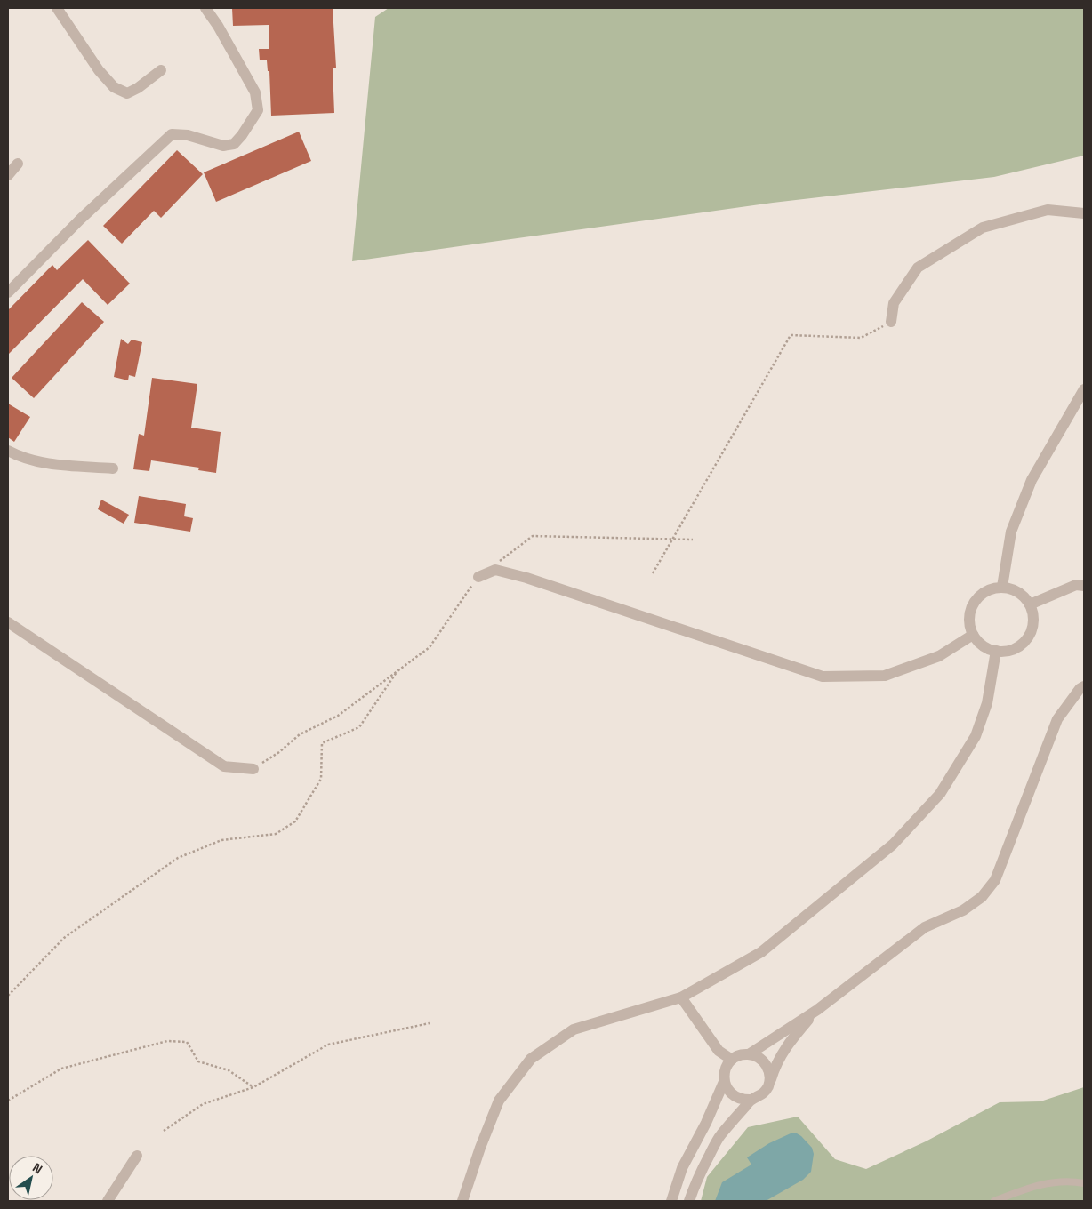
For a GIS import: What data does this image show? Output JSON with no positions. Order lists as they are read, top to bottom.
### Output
{
  "north": "top right"
}
